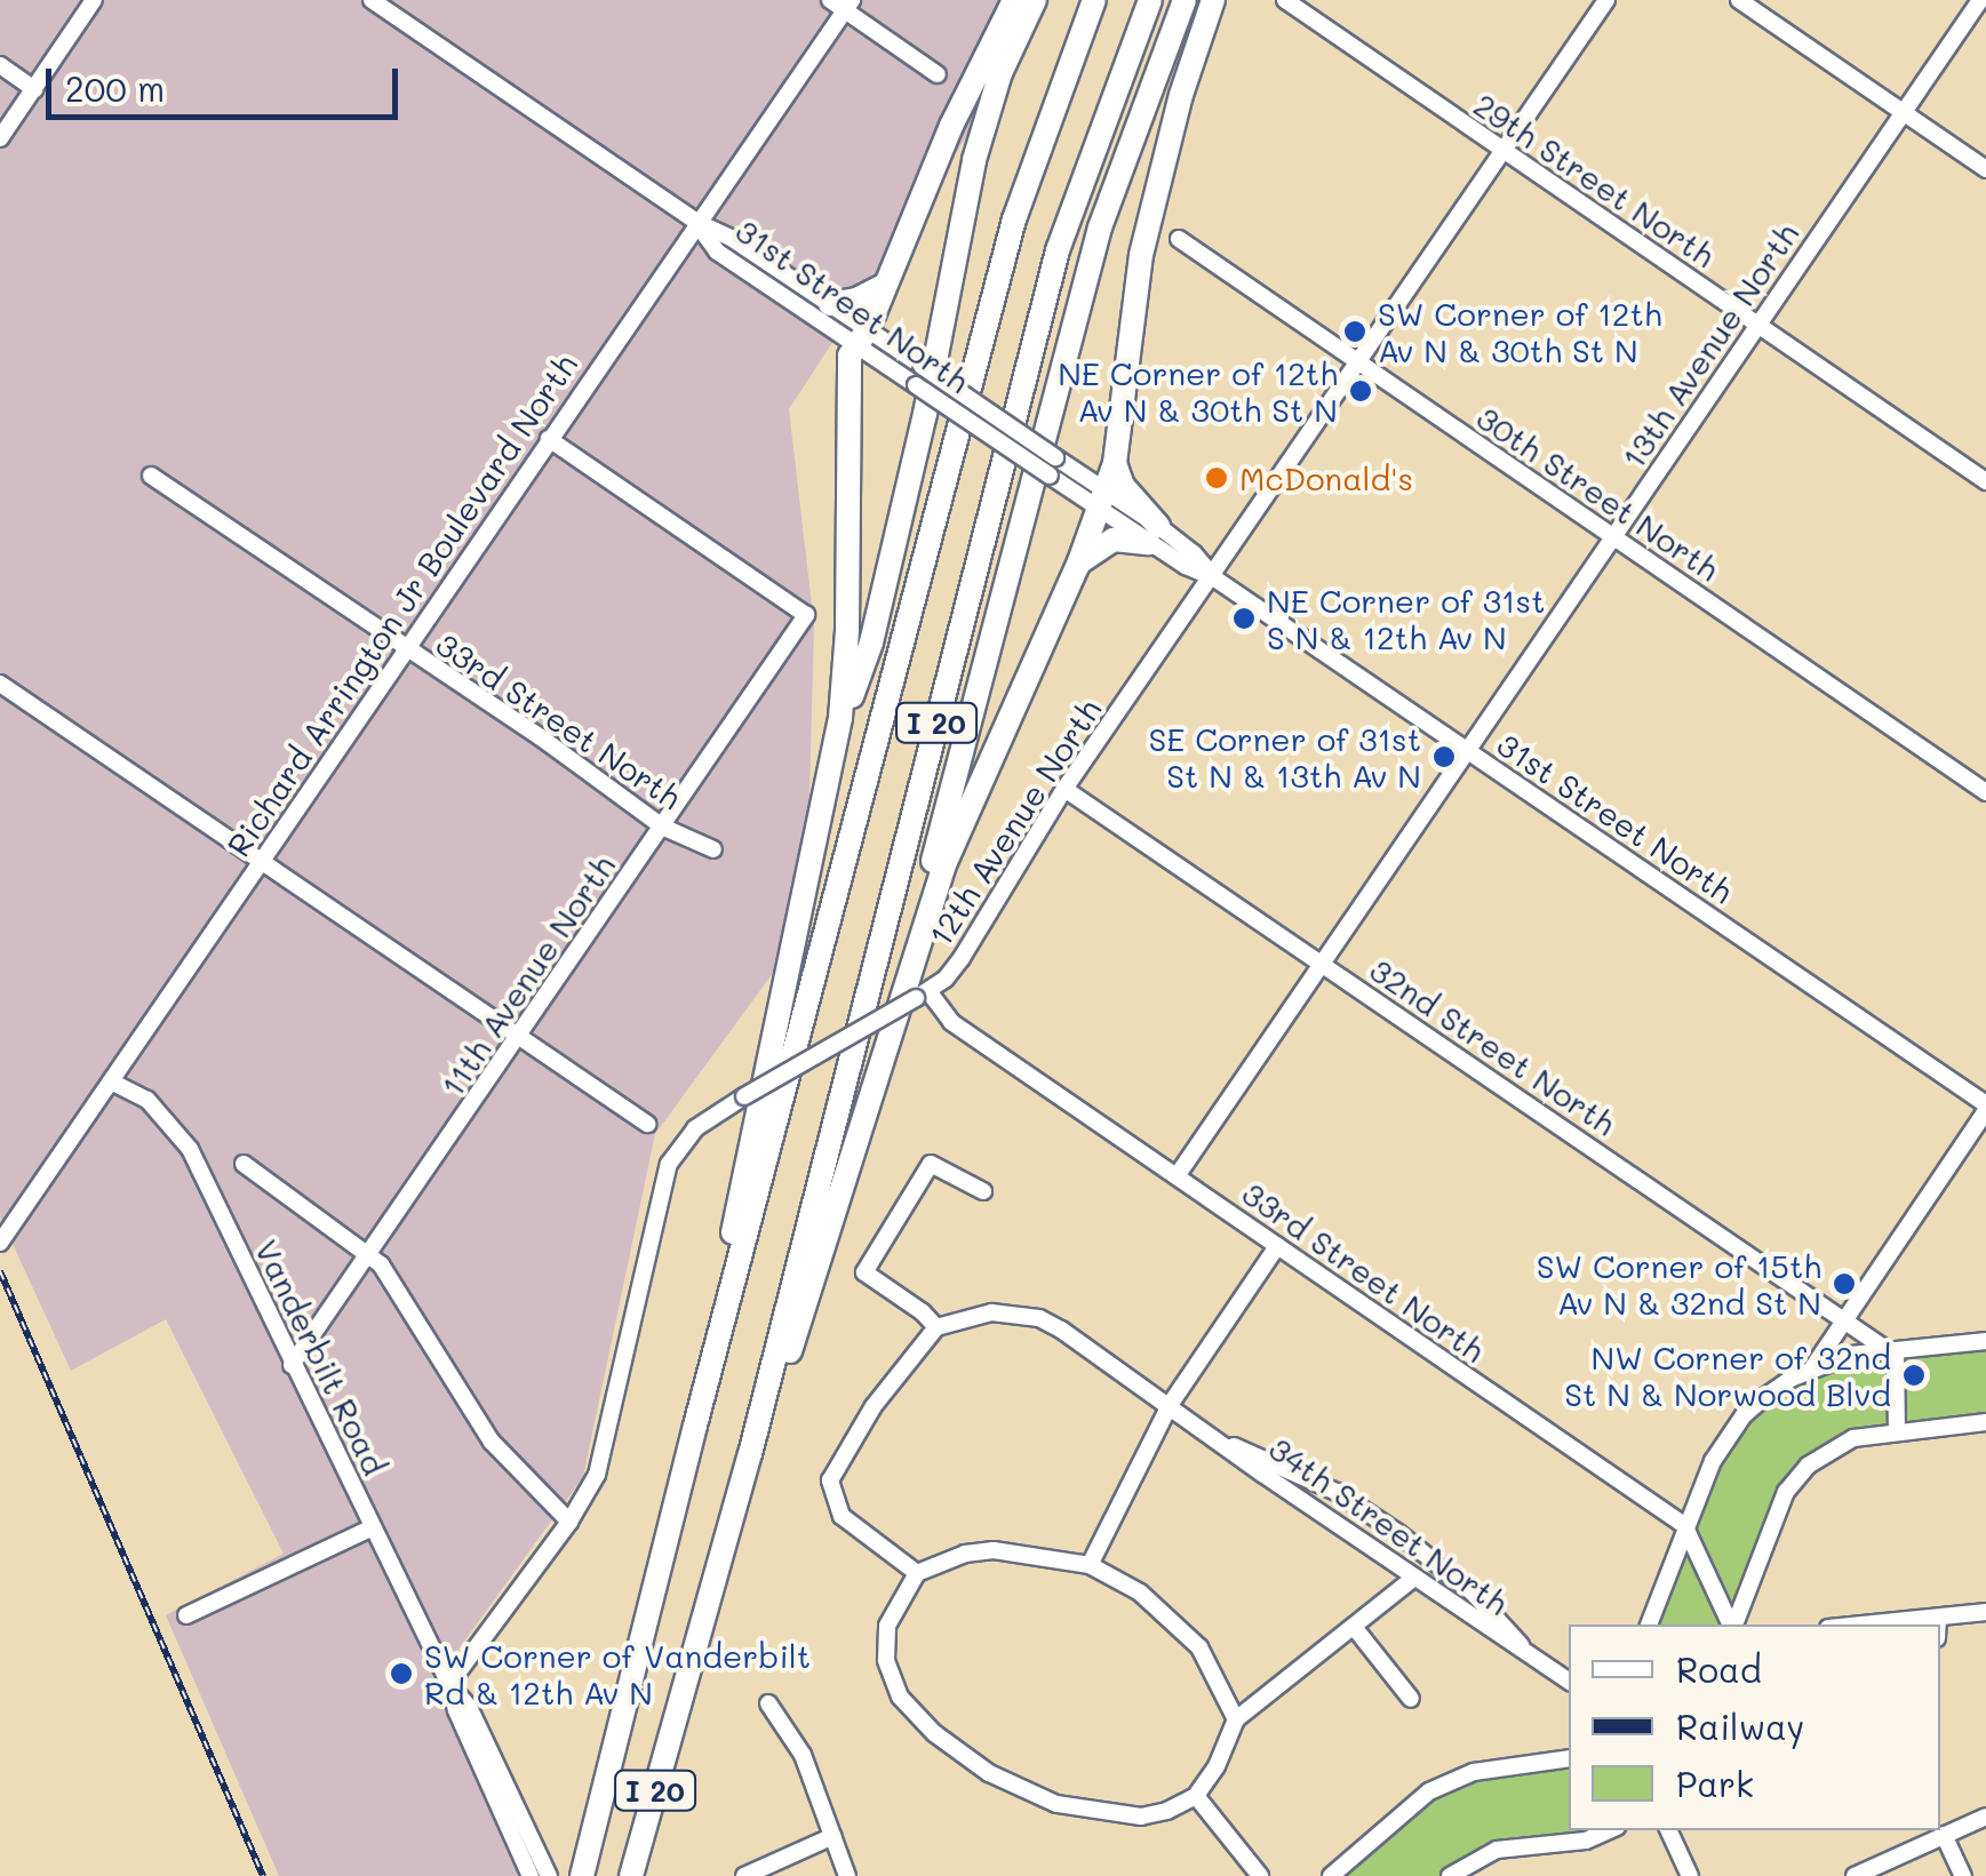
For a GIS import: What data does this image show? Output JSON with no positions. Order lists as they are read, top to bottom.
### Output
{
  "streets": {
    "highway": ["I 20"],
    "street": [
      "29th Street North",
      "31st Street North",
      "13th Avenue North",
      "30th Street North",
      "Richard Arrington Jr Boulevard North",
      "33rd Street North",
      "12th Avenue North",
      "11th Avenue North",
      "32nd Street North",
      "Vanderbilt Road",
      "34th Street North"
    ]
  },
  "crossings": [
    ["29th Street North", "13th Avenue North"],
    ["29th Street North", "12th Avenue North"],
    ["31st Street North", "13th Avenue North"],
    ["31st Street North", "Richard Arrington Jr Boulevard North"],
    ["31st Street North", "12th Avenue North"],
    ["13th Avenue North", "30th Street North"],
    ["13th Avenue North", "33rd Street North"],
    ["13th Avenue North", "32nd Street North"],
    ["30th Street North", "12th Avenue North"],
    ["Richard Arrington Jr Boulevard North", "33rd Street North"],
    ["Richard Arrington Jr Boulevard North", "11th Avenue North"],
    ["Richard Arrington Jr Boulevard North", "Vanderbilt Road"],
    ["33rd Street North", "12th Avenue North"],
    ["33rd Street North", "11th Avenue North"],
    ["12th Avenue North", "32nd Street North"],
    ["12th Avenue North", "Vanderbilt Road"],
    ["11th Avenue North", "Vanderbilt Road"]
  ],
  "places": [
    "SW Corner of 12th Av N & 30th St N",
    "NE Corner of 12th Av N & 30th St N",
    "McDonald's",
    "NE Corner of 31st S N & 12th Av N",
    "SE Corner of 31st St N & 13th Av N",
    "SW Corner of 15th Av N & 32nd St N",
    "NW Corner of 32nd St N & Norwood Blvd",
    "SW Corner of Vanderbilt Rd & 12th Av N"
  ],
  "legend": ["Road", "Railway", "Park"],
  "scale_bar": "200 m"
}
